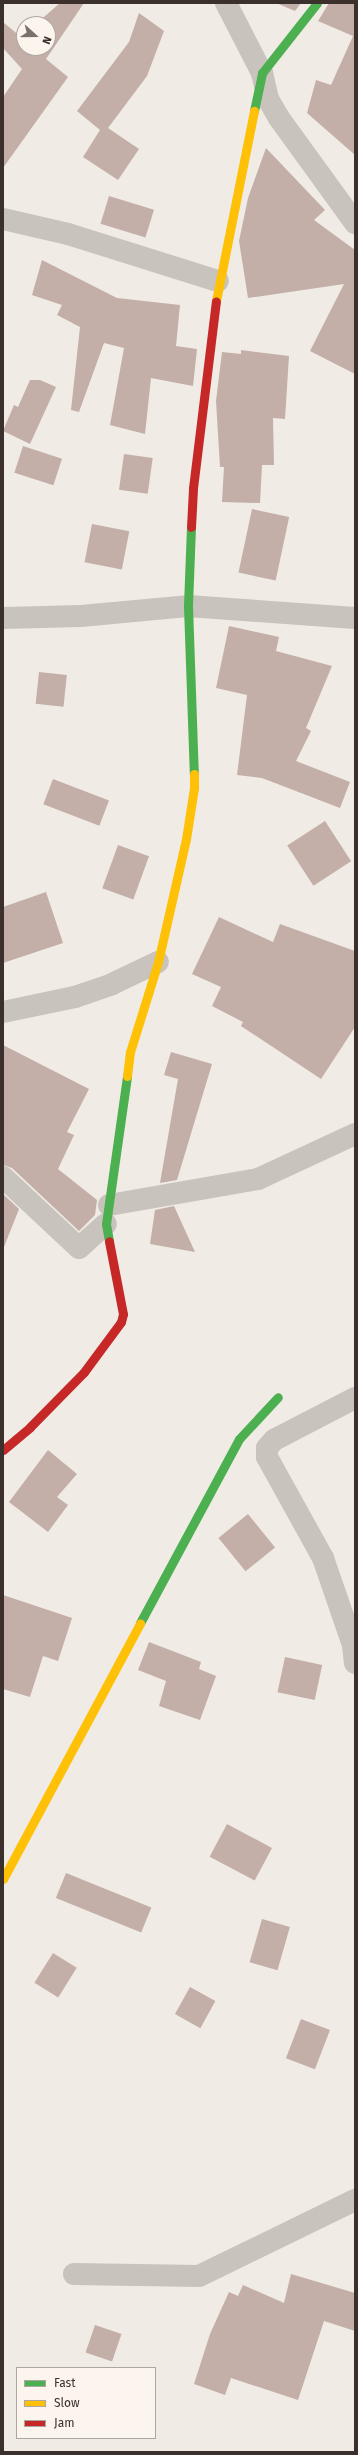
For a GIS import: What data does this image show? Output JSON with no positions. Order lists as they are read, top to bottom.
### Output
{
  "legend": ["Fast", "Slow", "Jam"],
  "north": "right"
}
